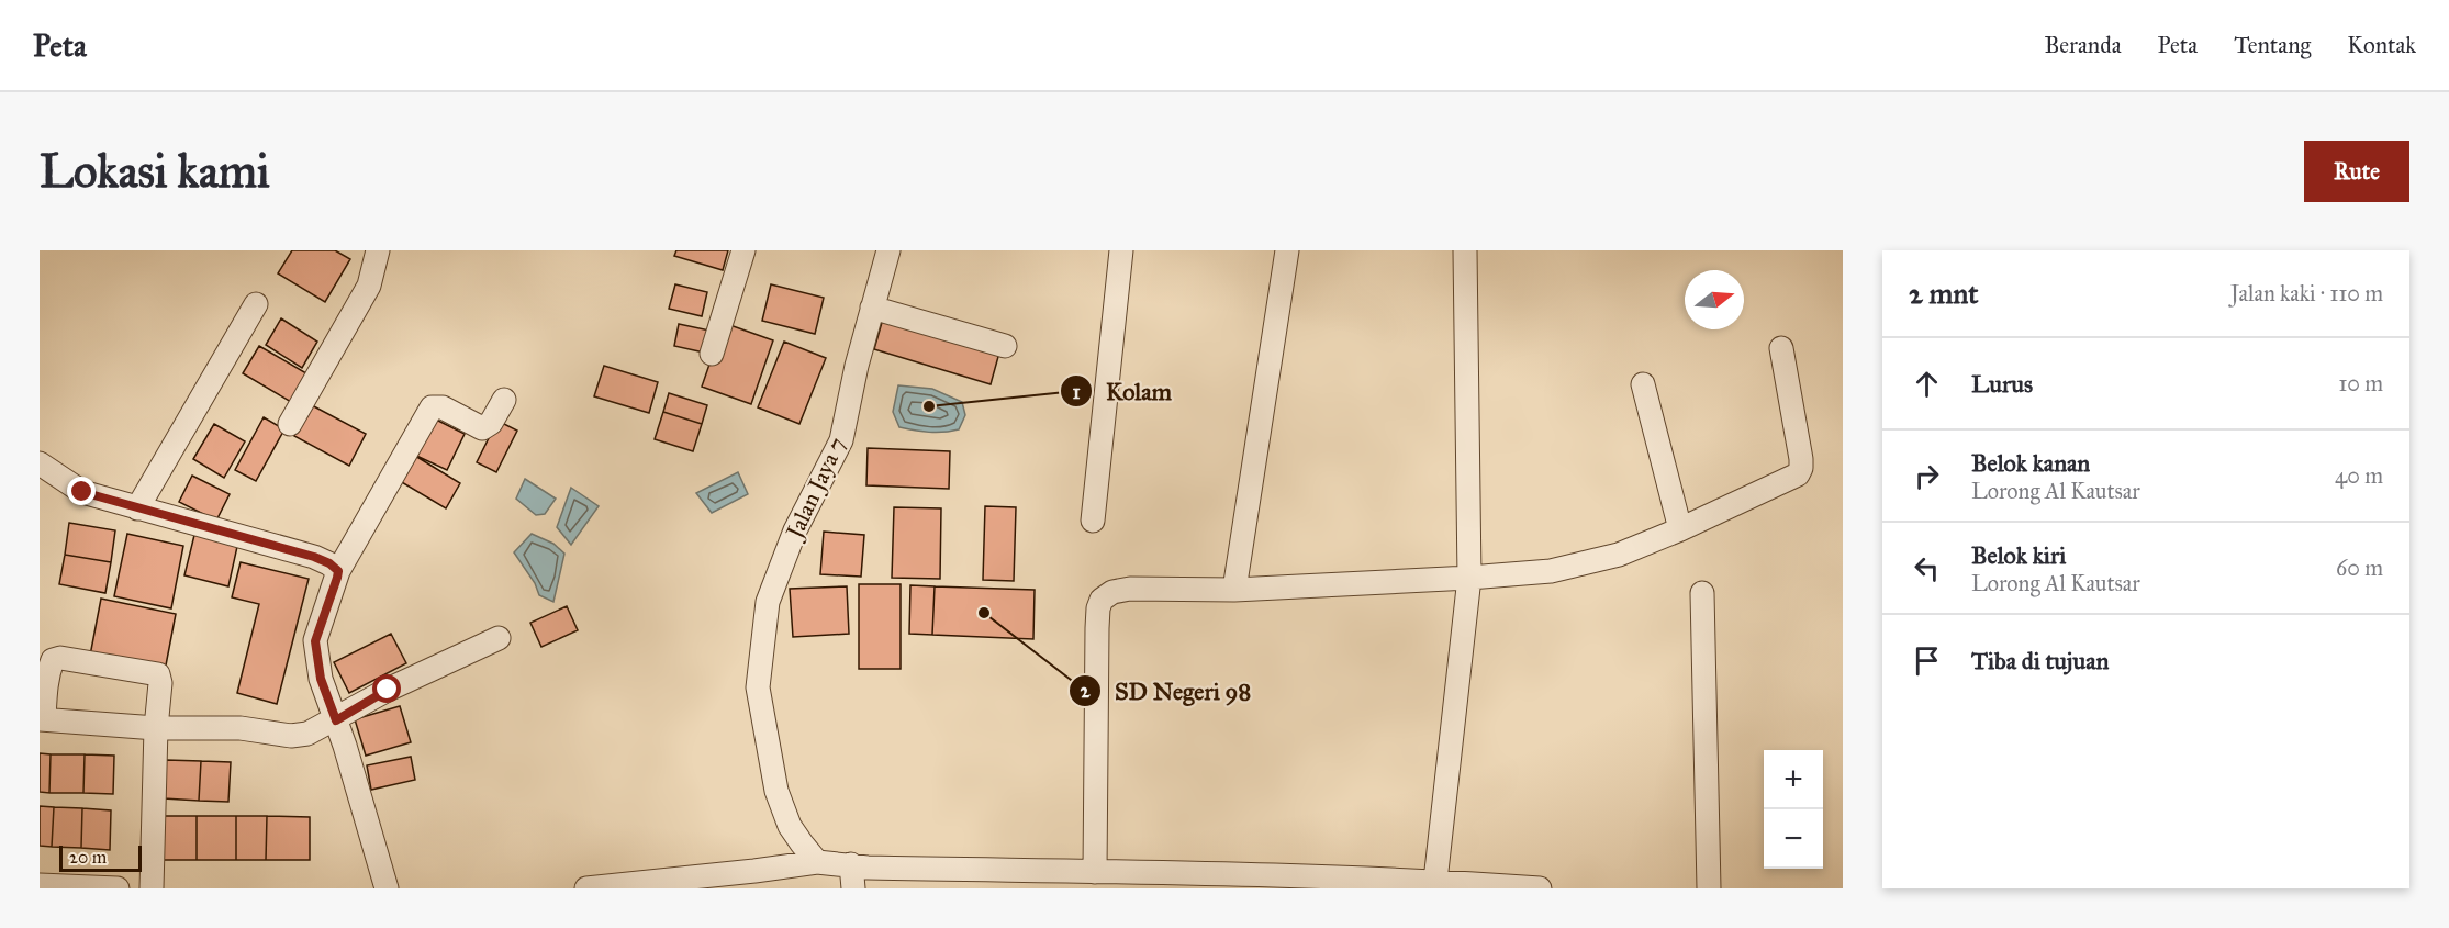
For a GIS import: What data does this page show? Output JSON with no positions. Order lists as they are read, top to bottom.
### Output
{
  "streets": {
    "street": ["Jalan Jaya 7"]
  },
  "places": ["Kolam", "SD Negeri 98"],
  "scale_bar": "20 m",
  "north": "right",
  "page": {
    "header": "Peta",
    "nav": [
      "Beranda",
      "Peta",
      "Tentang",
      "Kontak"
    ],
    "buttons": "Rute",
    "title": "Lokasi kami",
    "heading": ["2 mnt", "Jalan kaki · 110 m"],
    "list": [
      ["Lurus", "10 m"],
      ["Belok kanan", "Lorong Al Kautsar", "40 m"],
      ["Belok kiri", "Lorong Al Kautsar", "60 m"],
      "Tiba di tujuan"
    ],
    "map_buttons": ["+", "−"],
    "scale": "20 m"
  }
}
